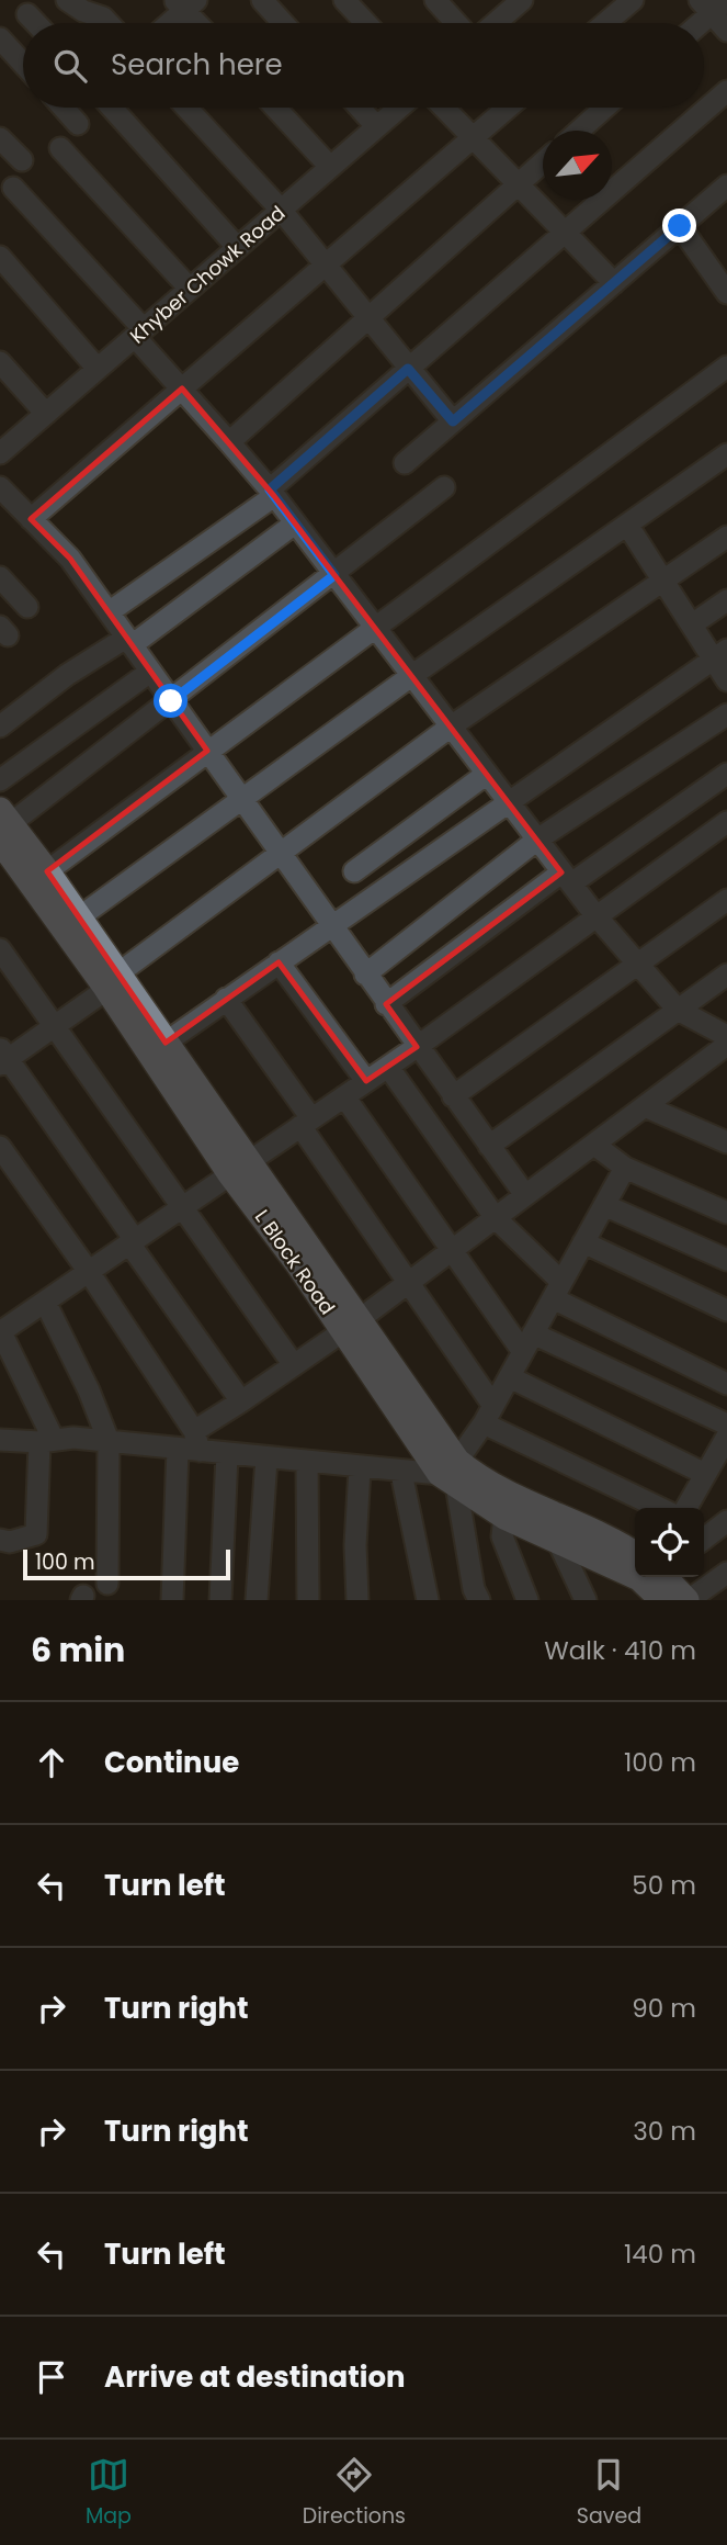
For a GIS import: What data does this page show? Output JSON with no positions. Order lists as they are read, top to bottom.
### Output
{
  "streets": {
    "main road": ["L Block Road"],
    "street": ["Khyber Chowk Road"]
  },
  "scale_bar": "100 m",
  "north": "top right",
  "page": {
    "search": "Search here",
    "scale": "100 m",
    "heading": ["6 min", "Walk · 410 m"],
    "list": [
      ["Continue", "100 m"],
      ["Turn left", "50 m"],
      ["Turn right", "90 m"],
      ["Turn right", "30 m"],
      ["Turn left", "140 m"],
      "Arrive at destination"
    ],
    "nav": ["Map", "Directions", "Saved"]
  }
}
